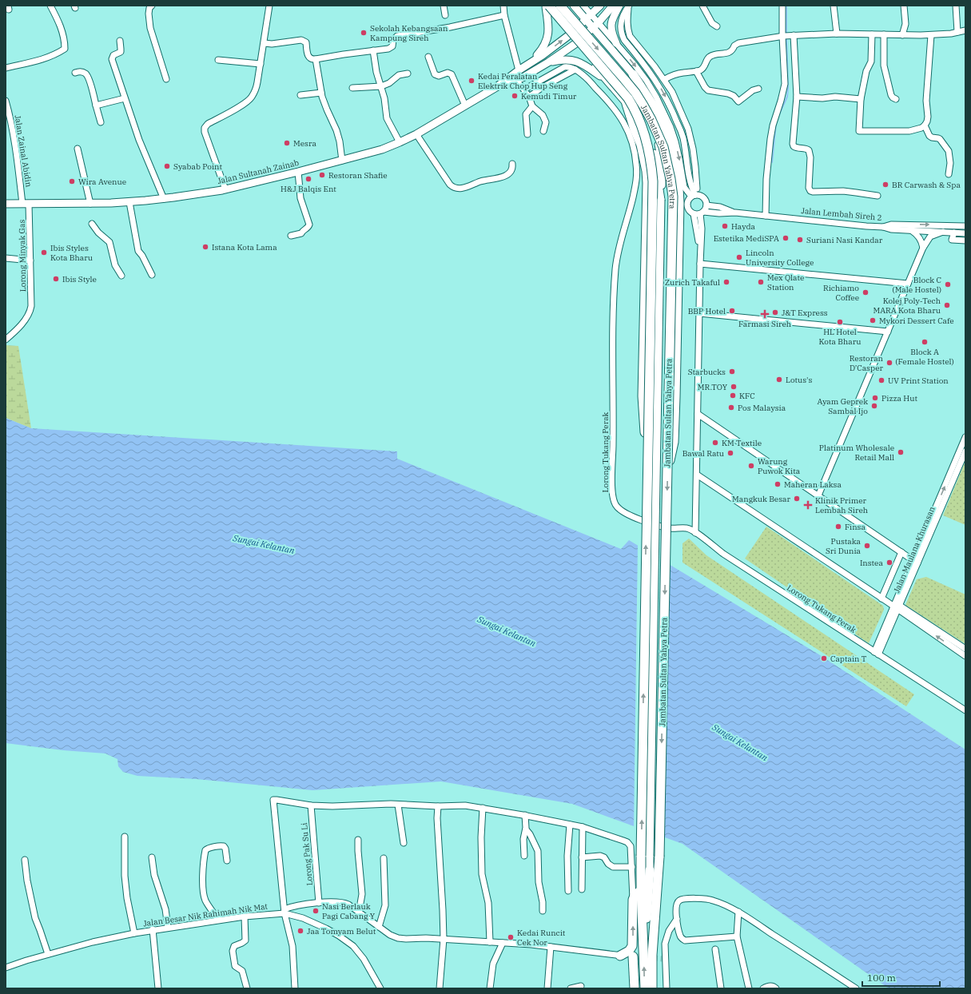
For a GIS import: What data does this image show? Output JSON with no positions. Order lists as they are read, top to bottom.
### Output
{
  "streets": {
    "highway": ["Jambatan Sultan Yahya Petra"],
    "main road": ["Jalan Sultanah Zainab"],
    "street": [
      "Jalan Zainal Abidin",
      "Jalan Lembah Sireh 2",
      "Lorong Minyak Gas",
      "Lorong Tukang Perak",
      "Jalan Maulana Khurasan",
      "Lorong Pak Su Li",
      "Jalan Besar Nik Rahimah Nik Mat"
    ]
  },
  "crossings": [
    ["Jalan Zainal Abidin", "Jalan Sultanah Zainab"],
    ["Jalan Zainal Abidin", "Lorong Minyak Gas"],
    ["Jalan Sultanah Zainab", "Lorong Minyak Gas"],
    ["Lorong Tukang Perak", "Jalan Maulana Khurasan"]
  ],
  "water": ["Sungai Kelantan"],
  "places": {
    "other": [
      "Sekolah Kebangsaan Kampung Sireh",
      "Kedai Peralatan Elektrik Chop Hup Seng",
      "Kemudi Timur",
      "Mesra",
      "Syabab Point",
      "Restoran Shafie",
      "H&J Balqis Ent",
      "Wira Avenue",
      "BR Carwash & Spa",
      "Hayda",
      "Estetika MediSPA",
      "Suriani Nasi Kandar",
      "Istana Kota Lama",
      "Ibis Styles Kota Bharu",
      "Lincoln University College",
      "Ibis Style",
      "Zurich Takaful",
      "Mex Qlate Station",
      "Block C (Male Hostel)",
      "Richiamo Coffee",
      "Kolej Poly-Tech MARA Kota Bharu",
      "BBP Hotel",
      "J&T Express",
      "Mykori Dessert Cafe",
      "HL Hotel Kota Bharu",
      "Block A (Female Hostel)",
      "Restoran D’Casper",
      "Starbucks",
      "Lotus's",
      "UV Print Station",
      "MR.TOY",
      "KFC",
      "Pizza Hut",
      "Ayam Geprek Sambal Ijo",
      "Pos Malaysia",
      "KM Textile",
      "Platinum Wholesale Retail Mall",
      "Bawal Ratu",
      "Warung Puwok Kita",
      "Maheran Laksa",
      "Mangkuk Besar",
      "Finsa",
      "Pustaka Sri Dunia",
      "Instea",
      "Captain T",
      "Nasi Berlauk Pagi Cabang Y",
      "Jaa Tomyam Belut",
      "Kedai Runcit Cek Nor"
    ],
    "health": ["Farmasi Sireh", "Klinik Primer Lembah Sireh"]
  },
  "scale_bar": "100 m"
}
